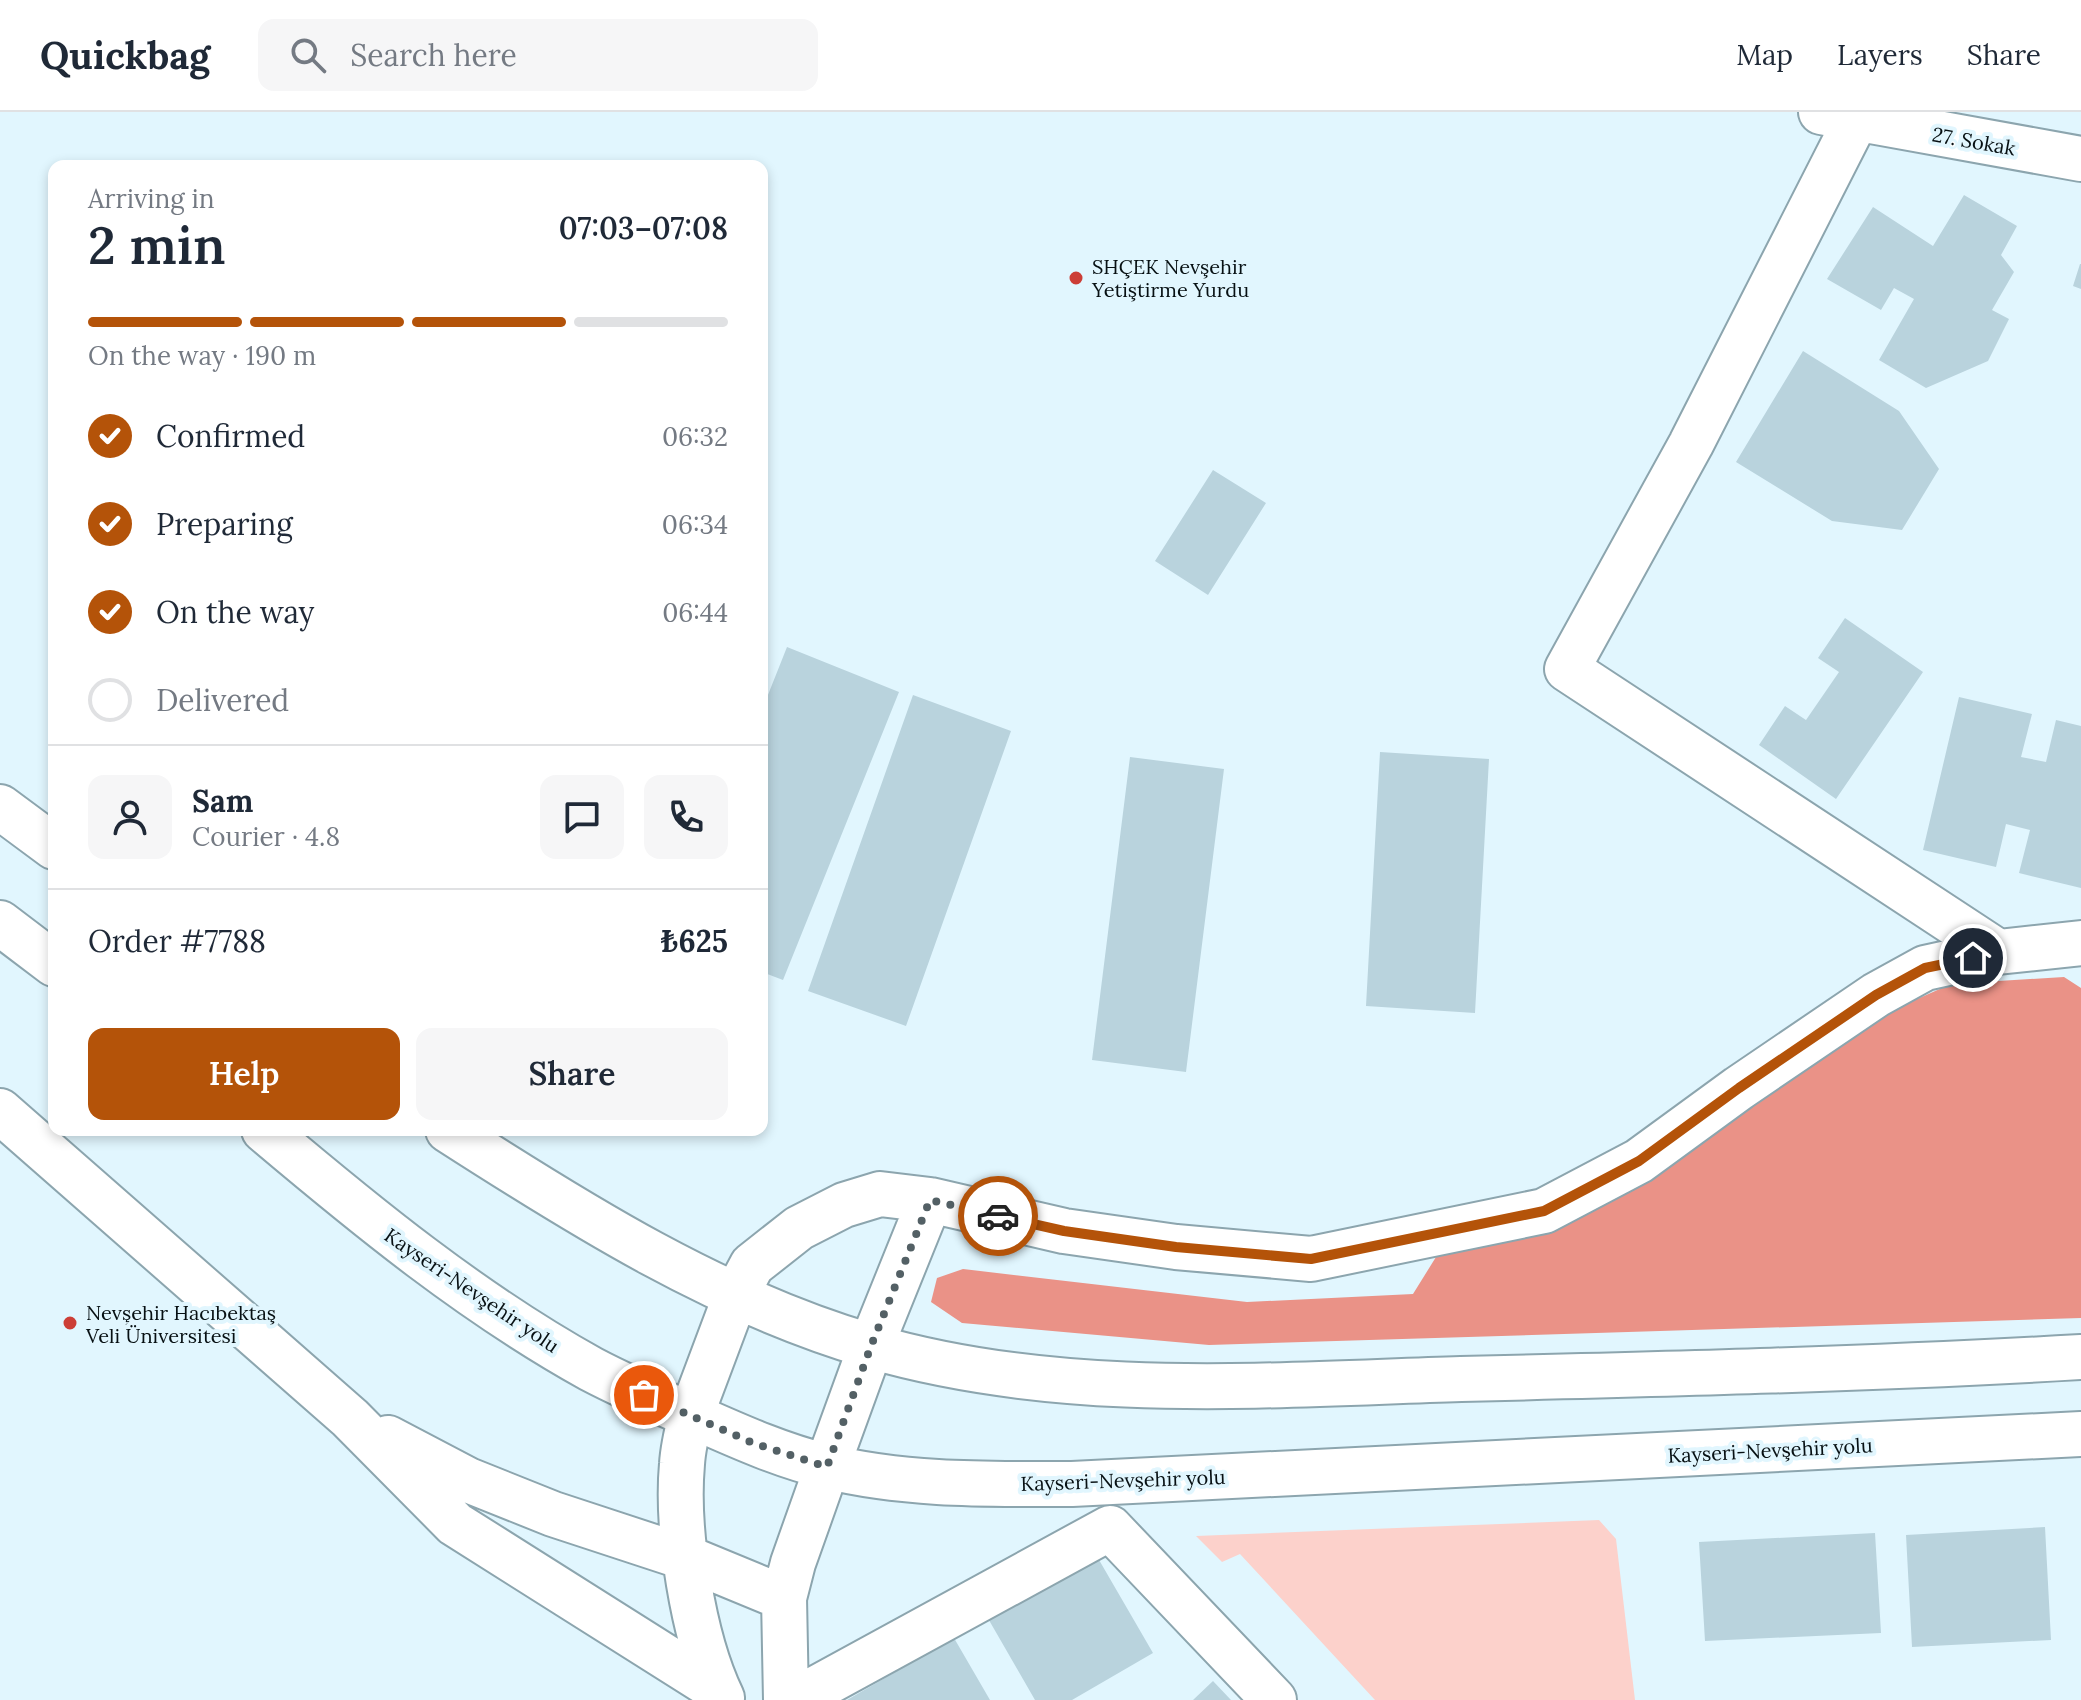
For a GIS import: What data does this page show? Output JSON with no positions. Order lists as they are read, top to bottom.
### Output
{
  "streets": {
    "main road": ["27. Sokak", "Kayseri-Nevşehir yolu"]
  },
  "places": ["SHÇEK Nevşehir Yetiştirme Yurdu", "Nevşehir Hacıbektaş Veli Üniversitesi"],
  "page": {
    "header": "Quickbag",
    "search": "Search here",
    "nav": ["Map", "Layers", "Share"],
    "heading": ["2 min", "Arriving in", "07:03–07:08"],
    "panel": [
      "Sam",
      "Courier · 4.8",
      "Order #7788",
      "₺625"
    ],
    "bar": "On the way · 190 m",
    "list": [
      ["Confirmed", "06:32"],
      ["Preparing", "06:34"],
      ["On the way", "06:44"],
      "Delivered"
    ],
    "buttons": ["Help", "Share"]
  }
}
